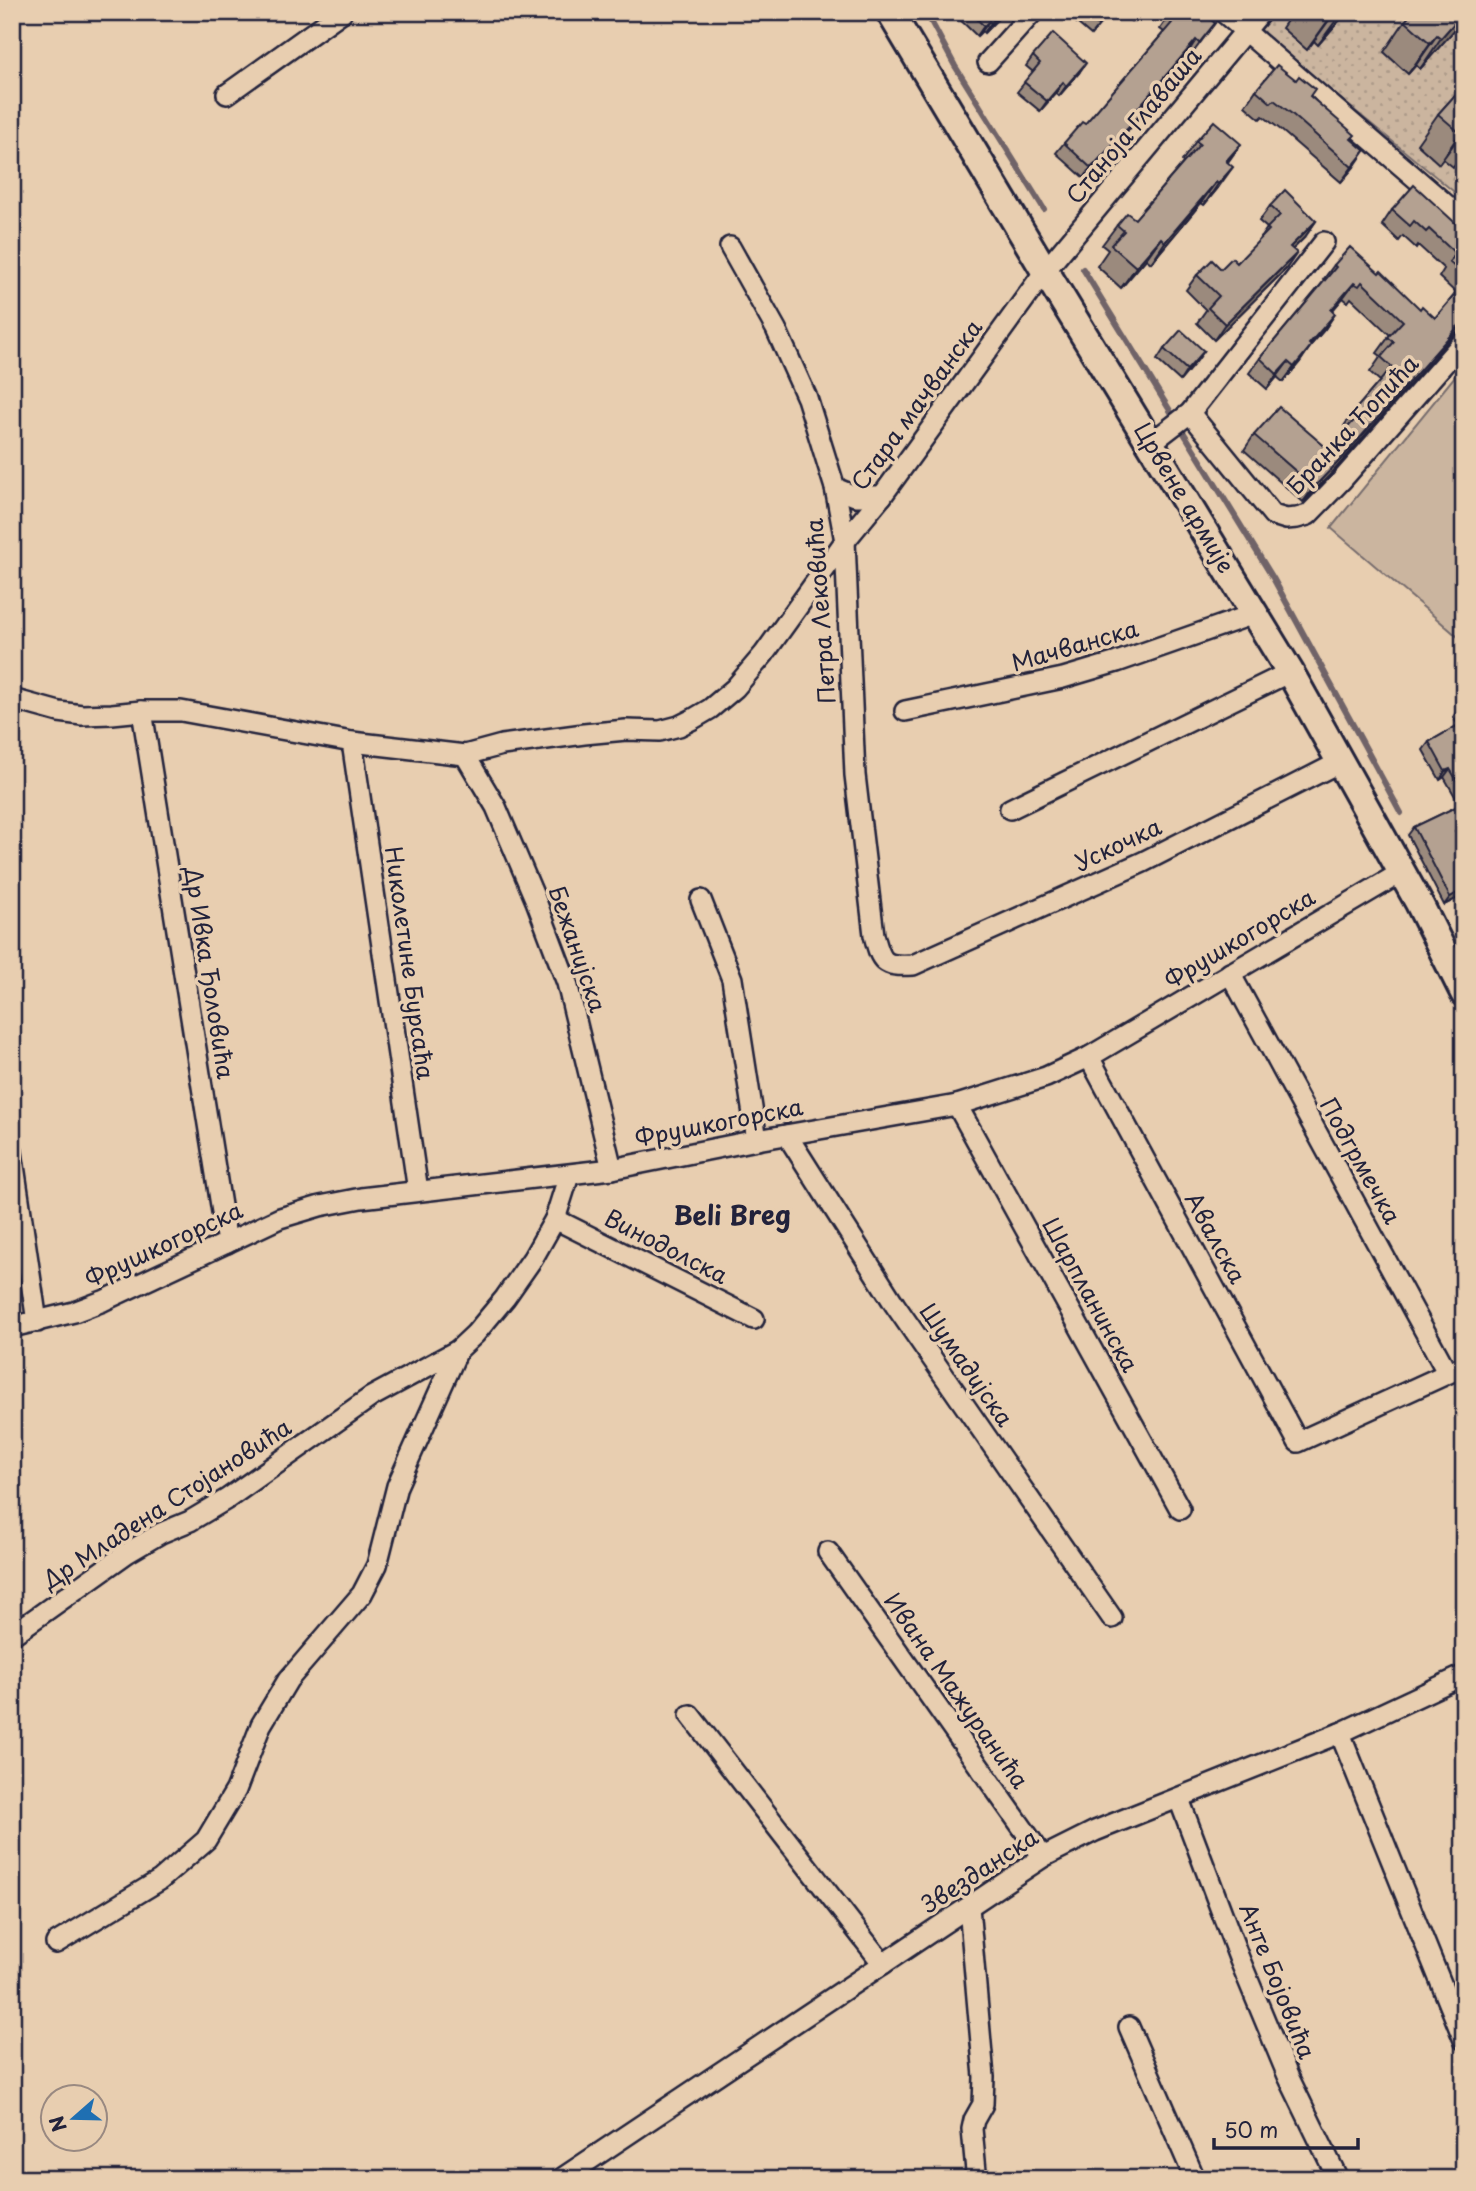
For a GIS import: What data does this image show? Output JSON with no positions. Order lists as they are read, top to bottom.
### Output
{
  "streets": {
    "main road": ["Црвене армије"],
    "street": [
      "Станоја Главаша",
      "Стара мачванска",
      "Бранка Ћопића",
      "Петра Лековића",
      "Мачванска",
      "Ускочка",
      "Фрушкогорска",
      "Бежанијска",
      "Николетине Бурсаћа",
      "Др Ивка Ђоловића",
      "Подгрмечка",
      "Авалска",
      "Винодолска",
      "Шарпланинска",
      "Шумадијска",
      "Др Младена Стојановића",
      "Ивана Мажуранића",
      "Звезданска",
      "Анте Бојовића"
    ]
  },
  "crossings": [
    ["Станоја Главаша", "Стара мачванска"],
    ["Станоја Главаша", "Црвене армије"],
    ["Стара мачванска", "Црвене армије"],
    ["Стара мачванска", "Петра Лековића"],
    ["Стара мачванска", "Бежанијска"],
    ["Црвене армије", "Мачванска"],
    ["Црвене армије", "Ускочка"],
    ["Црвене армије", "Фрушкогорска"],
    ["Петра Лековића", "Ускочка"],
    ["Фрушкогорска", "Бежанијска"],
    ["Фрушкогорска", "Николетине Бурсаћа"],
    ["Фрушкогорска", "Др Ивка Ђоловића"],
    ["Фрушкогорска", "Подгрмечка"],
    ["Фрушкогорска", "Авалска"],
    ["Фрушкогорска", "Шарпланинска"],
    ["Фрушкогорска", "Шумадијска"],
    ["Фрушкогорска", "Др Младена Стојановића"],
    ["Подгрмечка", "Авалска"],
    ["Винодолска", "Др Младена Стојановића"],
    ["Ивана Мажуранића", "Звезданска"],
    ["Звезданска", "Анте Бојовића"]
  ],
  "districts": ["Beli Breg"],
  "scale_bar": "50 m",
  "north": "left"
}
